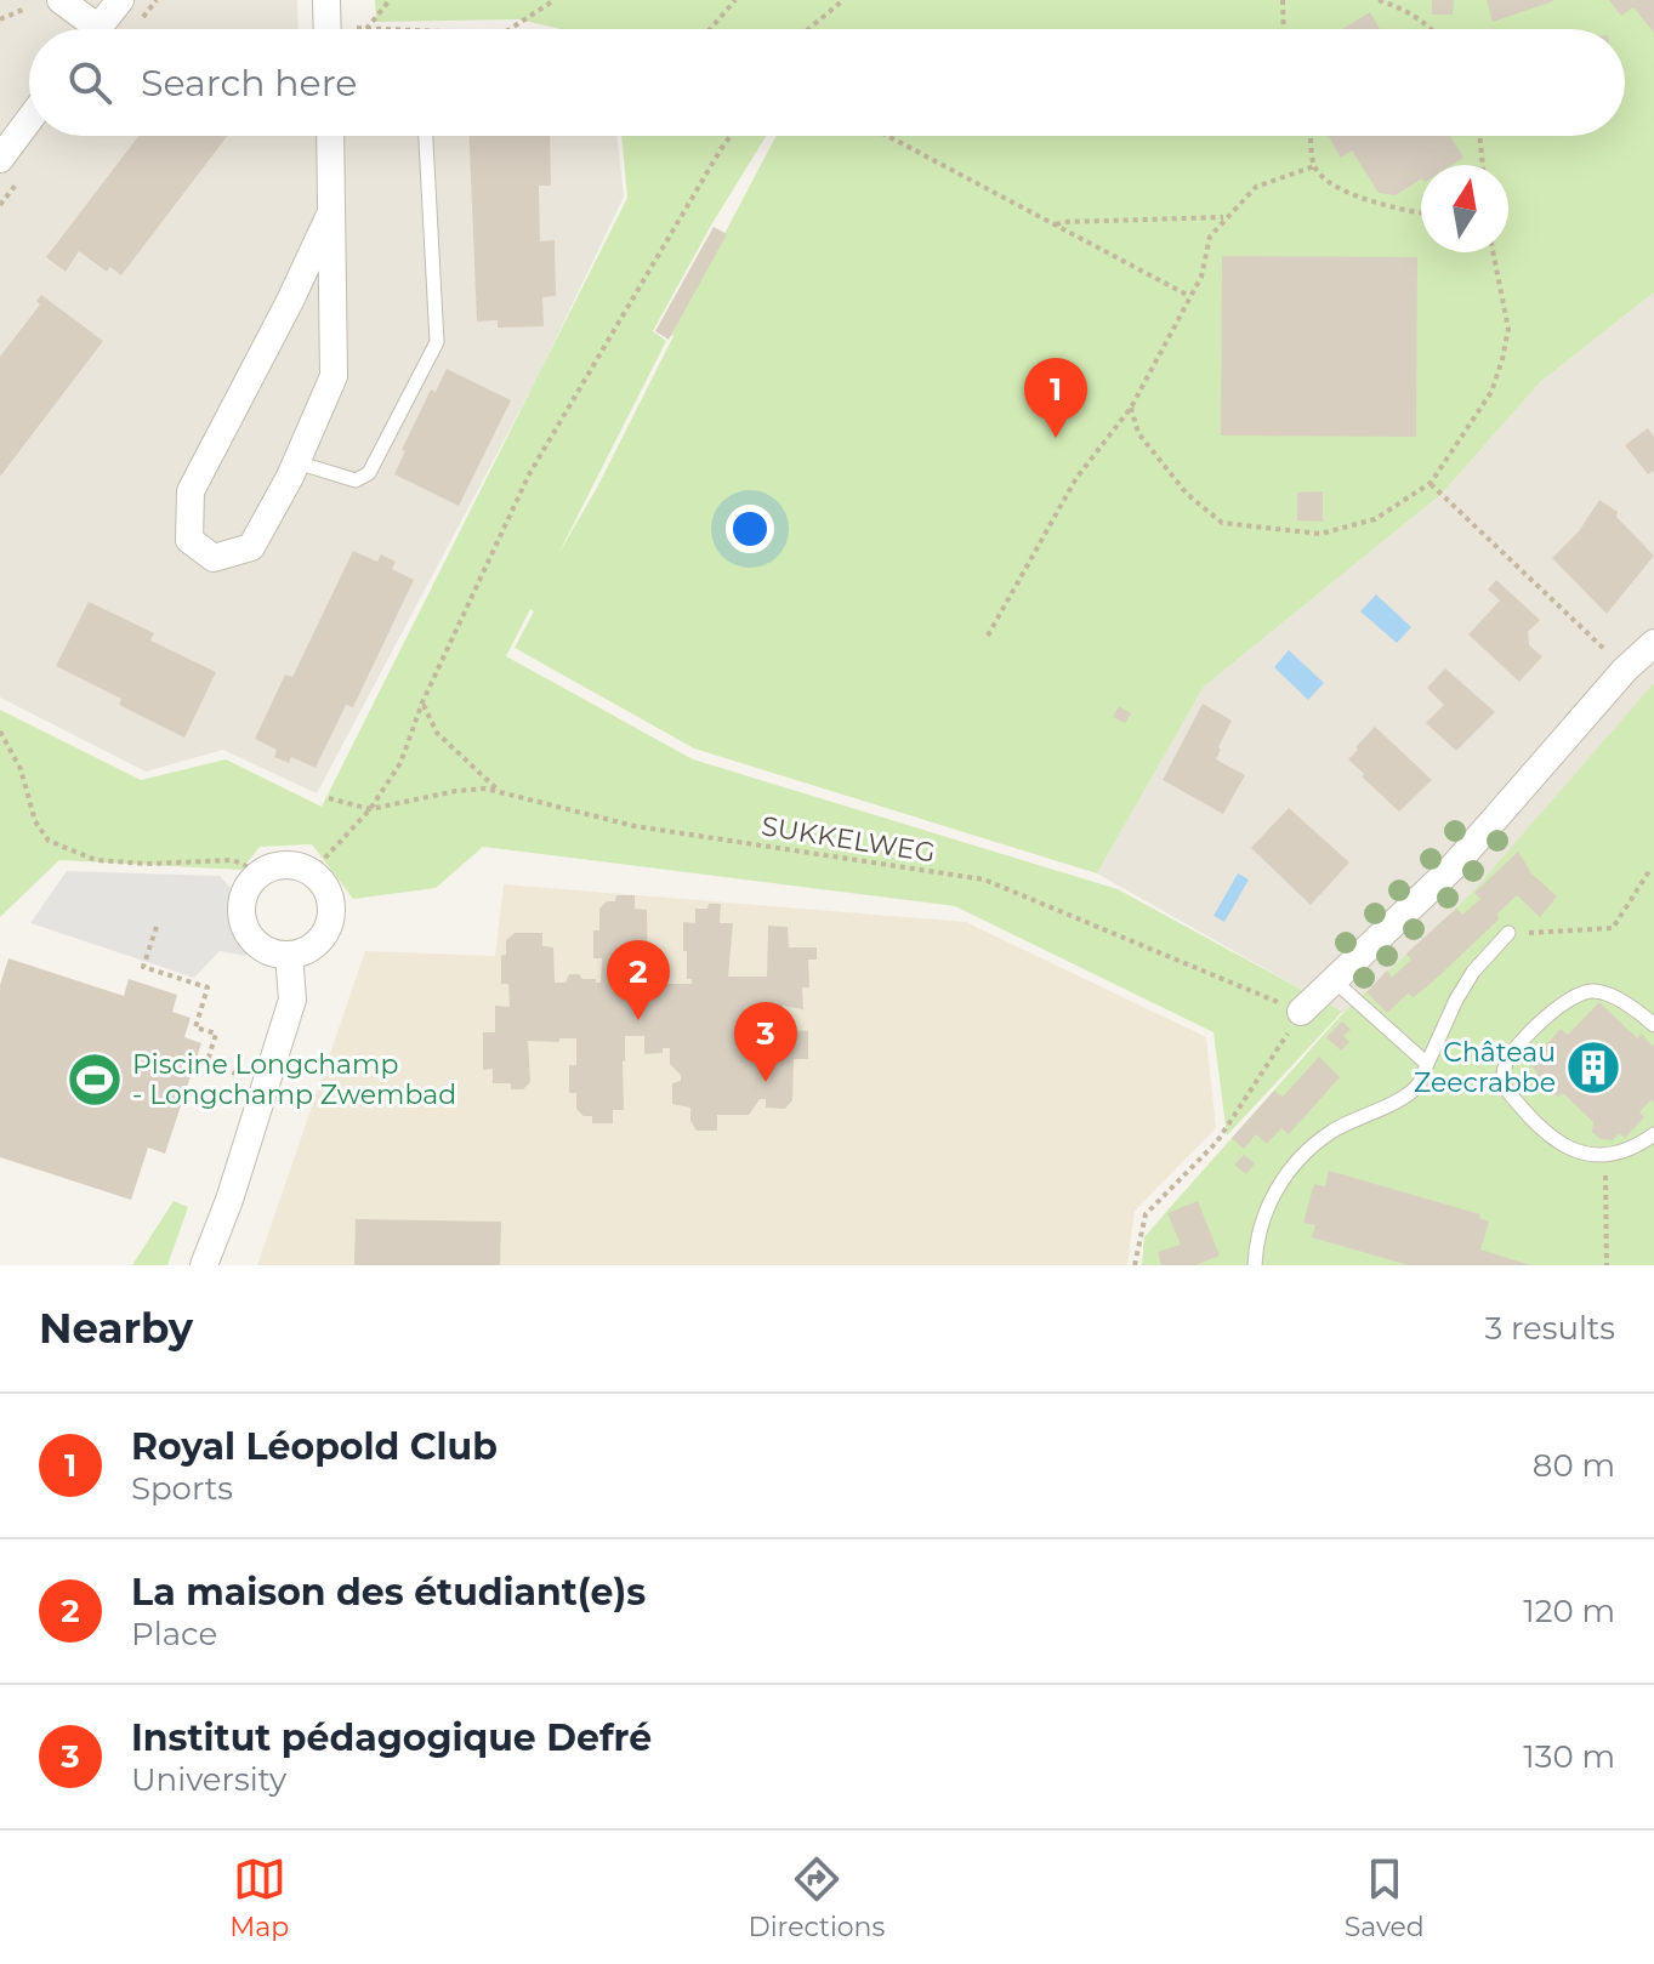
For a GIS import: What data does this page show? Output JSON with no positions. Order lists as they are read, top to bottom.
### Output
{
  "streets": {
    "path": ["SUKKELWEG"]
  },
  "places": {
    "building": ["Château Zeecrabbe"],
    "sports": ["Piscine Longchamp - Longchamp Zwembad"]
  },
  "north": "top",
  "page": {
    "search": "Search here",
    "pins": ["1", "2", "3"],
    "heading": ["Nearby", "3 results"],
    "list": [
      {
        "mark": "1",
        "name": "Royal Léopold Club",
        "note": "Sports",
        "value": "80 m"
      },
      {
        "mark": "2",
        "name": "La maison des étudiant(e)s",
        "note": "Place",
        "value": "120 m"
      },
      {
        "mark": "3",
        "name": "Institut pédagogique Defré",
        "note": "University",
        "value": "130 m"
      }
    ],
    "nav": ["Map", "Directions", "Saved"]
  }
}
